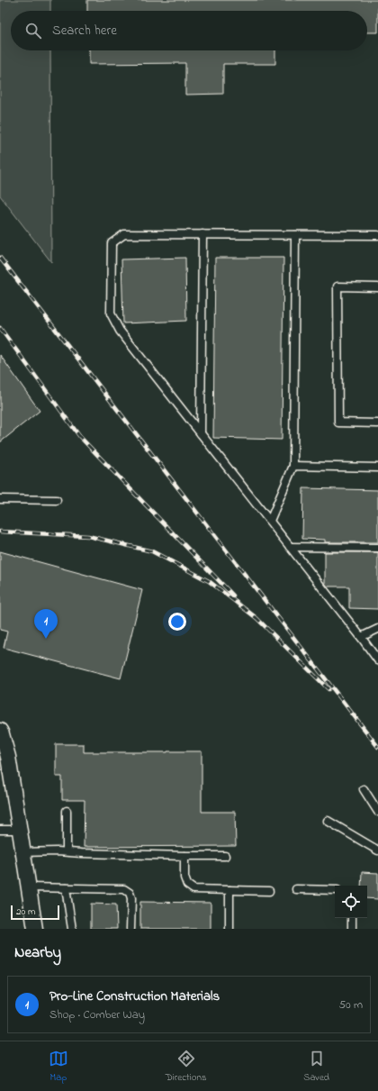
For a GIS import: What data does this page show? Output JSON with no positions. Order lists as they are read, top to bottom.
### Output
{
  "scale_bar": "20 m",
  "page": {
    "search": "Search here",
    "pins": "1",
    "scale": "20 m",
    "heading": "Nearby",
    "list": [
      {
        "mark": "1",
        "name": "Pro-Line Construction Materials",
        "note": "Shop · Comber Way",
        "value": "50 m"
      }
    ],
    "nav": ["Map", "Directions", "Saved"]
  }
}
